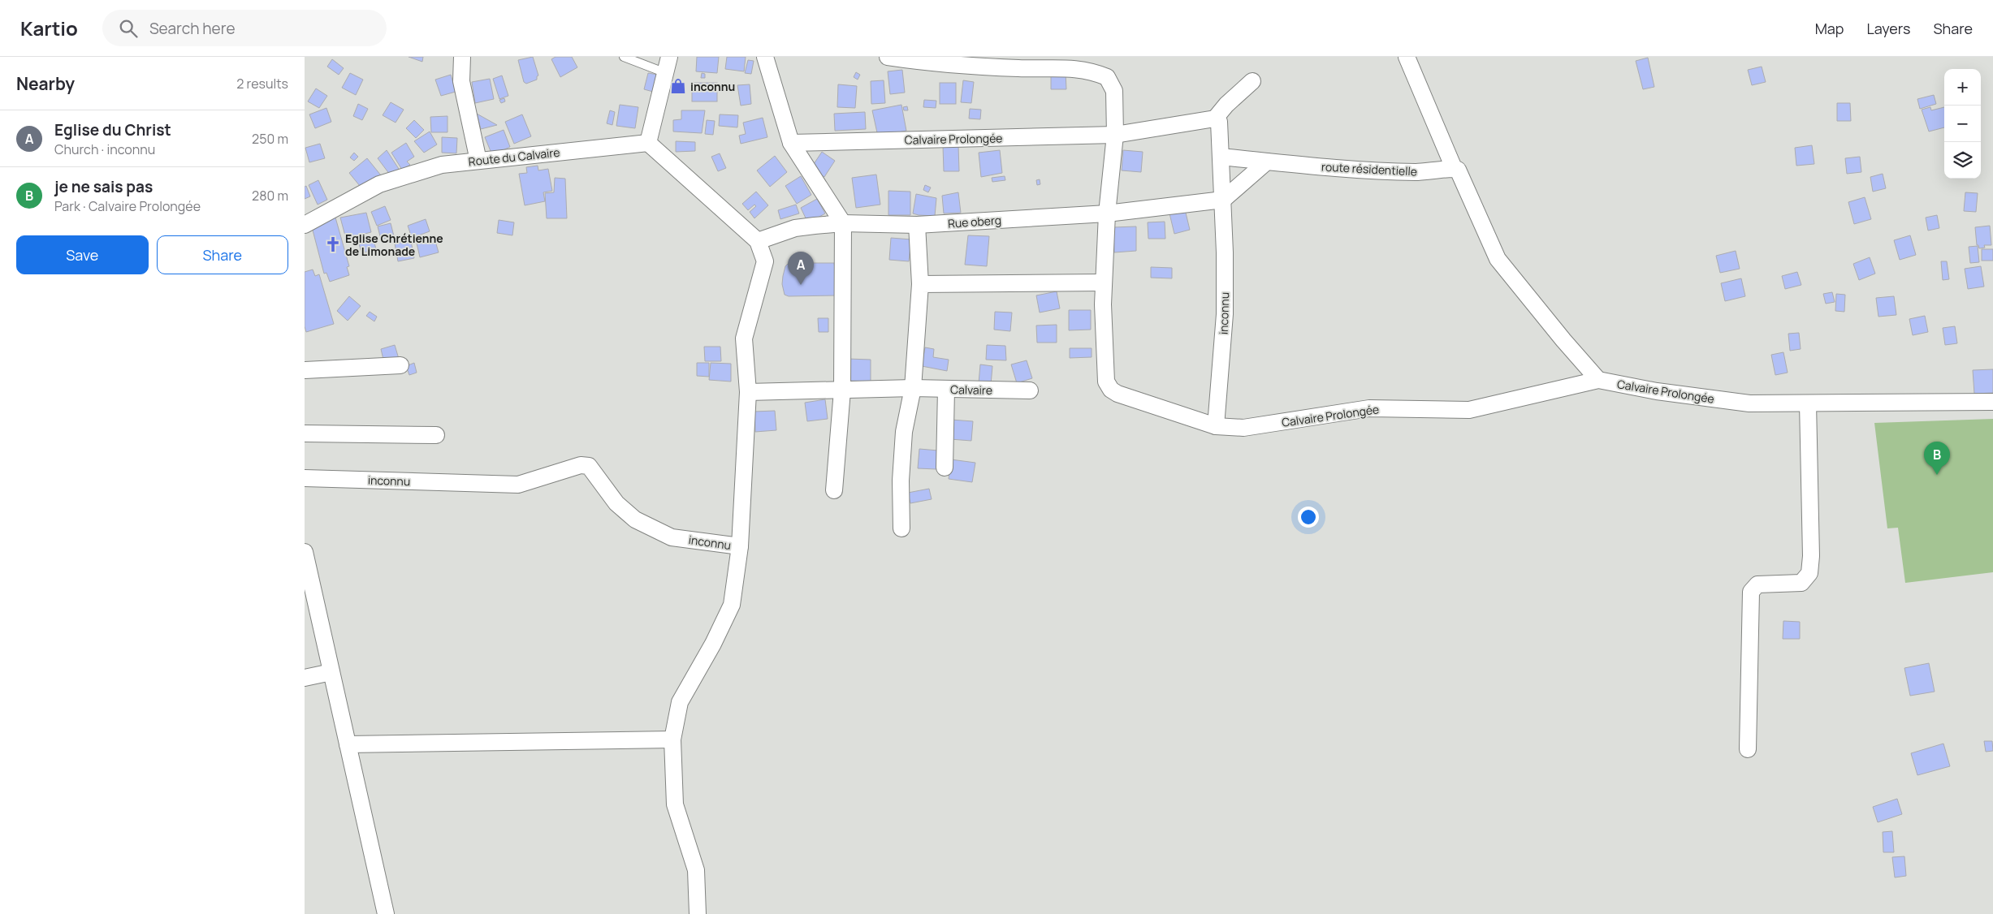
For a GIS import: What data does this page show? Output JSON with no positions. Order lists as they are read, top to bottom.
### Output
{
  "streets": {
    "street": [
      "Calvaire Prolongée",
      "Route du Calvaire",
      "route résidentielle",
      "Rue oberg",
      "inconnu",
      "Calvaire"
    ]
  },
  "crossings": [
    ["Calvaire Prolongée", "Rue oberg"],
    ["Calvaire Prolongée", "inconnu"],
    ["Route du Calvaire", "inconnu"],
    ["route résidentielle", "inconnu"]
  ],
  "places": {
    "shop": ["inconnu"],
    "church": ["Eglise Chrétienne de Limonade"]
  },
  "page": {
    "header": "Kartio",
    "search": "Search here",
    "nav": ["Map", "Layers", "Share"],
    "heading": ["Nearby", "2 results"],
    "map_buttons": ["+", "−"],
    "list": [
      {
        "mark": "A",
        "name": "Eglise du Christ",
        "note": "Church · inconnu",
        "value": "250 m"
      },
      {
        "mark": "B",
        "name": "je ne sais pas",
        "note": "Park · Calvaire Prolongée",
        "value": "280 m"
      }
    ],
    "buttons": ["Save", "Share"],
    "pins": ["A", "B"]
  }
}
